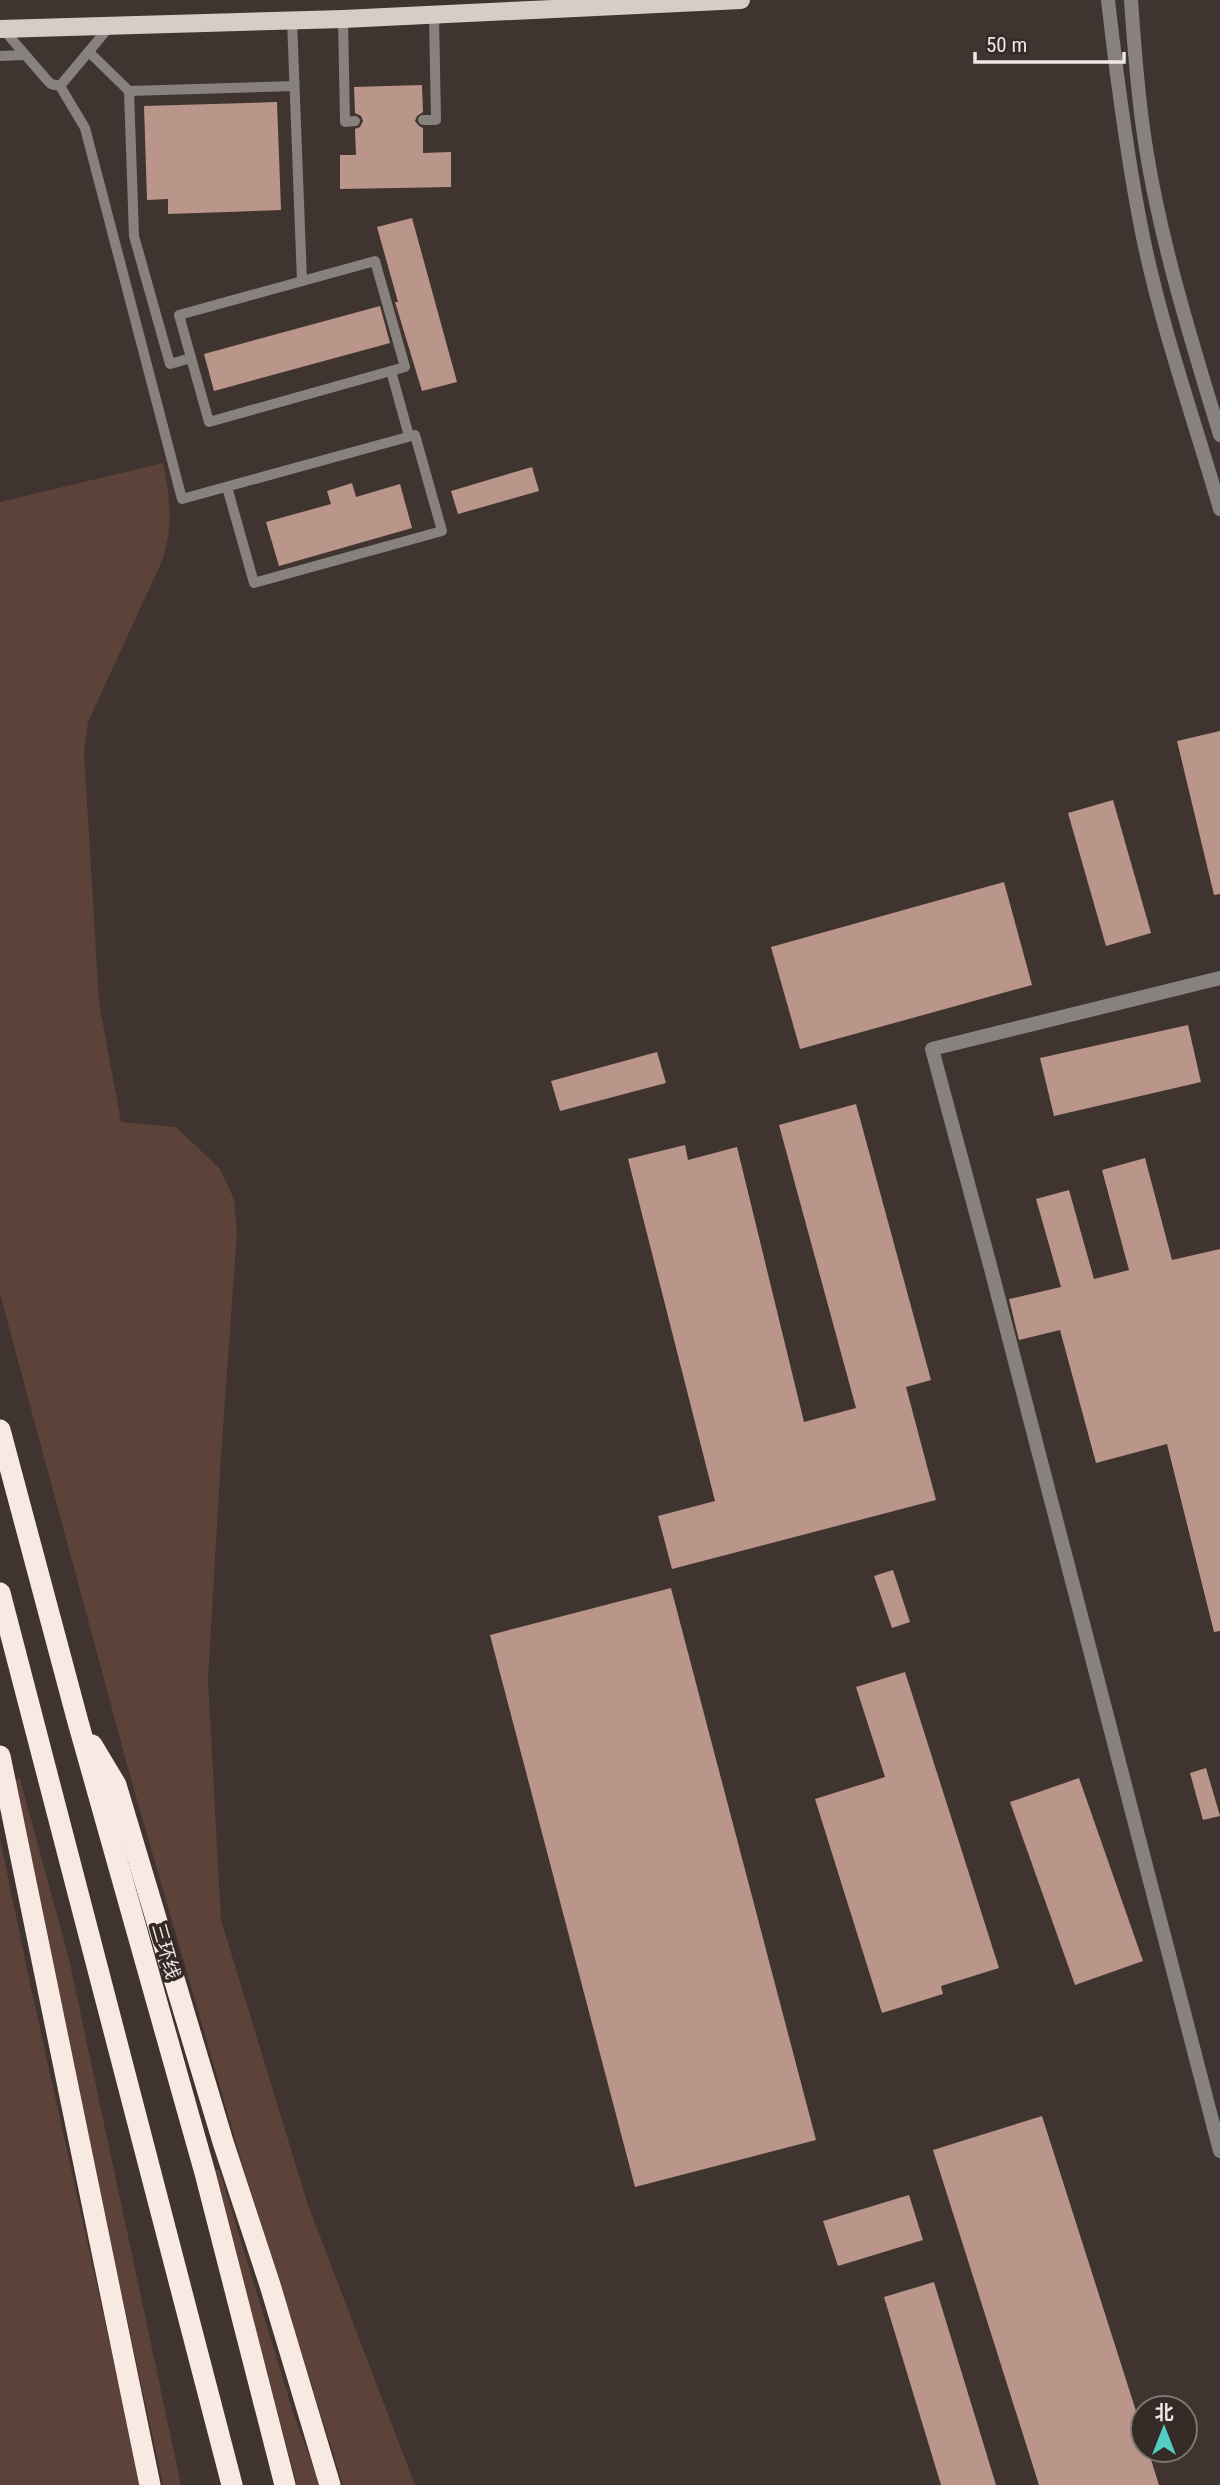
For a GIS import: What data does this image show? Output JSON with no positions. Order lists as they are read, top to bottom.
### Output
{
  "streets": {
    "highway": ["三环线"]
  },
  "scale_bar": "50 m",
  "north": "top"
}
